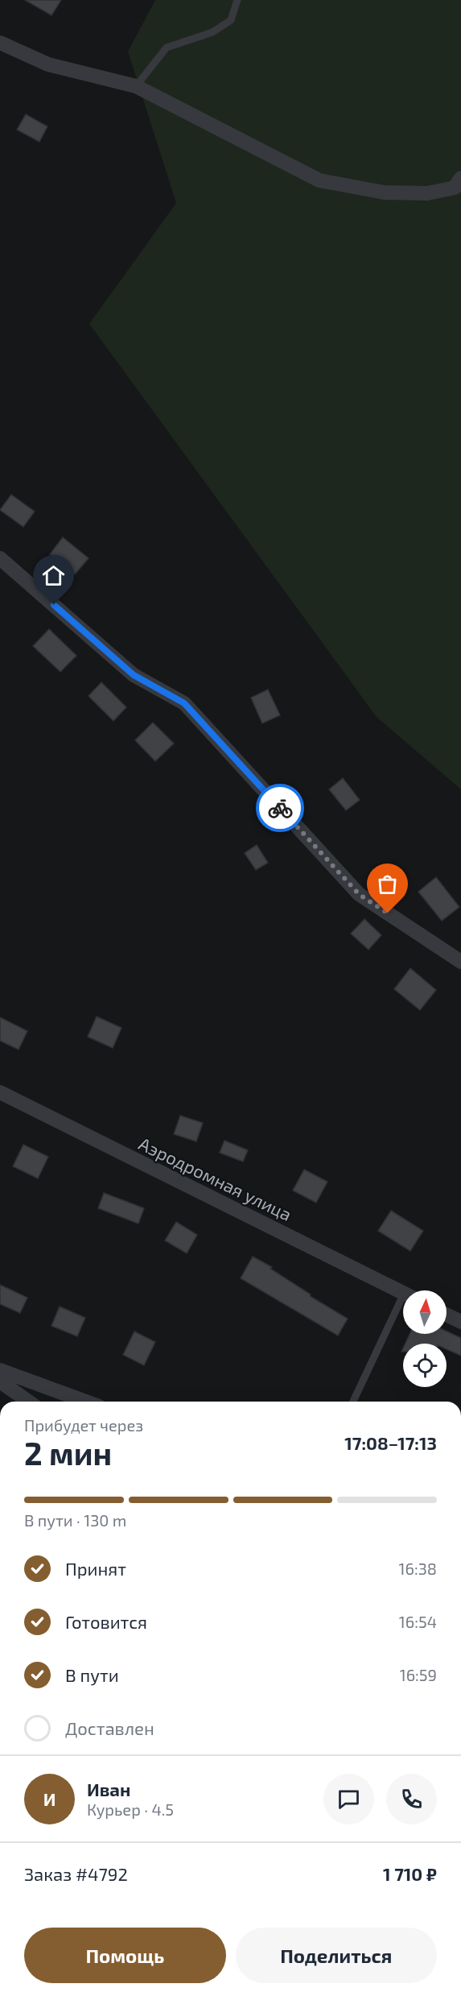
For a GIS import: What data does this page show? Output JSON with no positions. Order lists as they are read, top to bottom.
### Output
{
  "streets": {
    "street": ["Аэродромная улица"]
  },
  "north": "top",
  "page": {
    "heading": ["2 мин", "Прибудет через", "17:08–17:13"],
    "panel": [
      "Иван",
      "Курьер · 4.5",
      "Заказ #4792",
      "1 710 ₽"
    ],
    "bar": "В пути · 130 m",
    "list": [
      ["Принят", "16:38"],
      ["Готовится", "16:54"],
      ["В пути", "16:59"],
      "Доставлен"
    ],
    "round": "И",
    "buttons": ["Помощь", "Поделиться"]
  }
}
